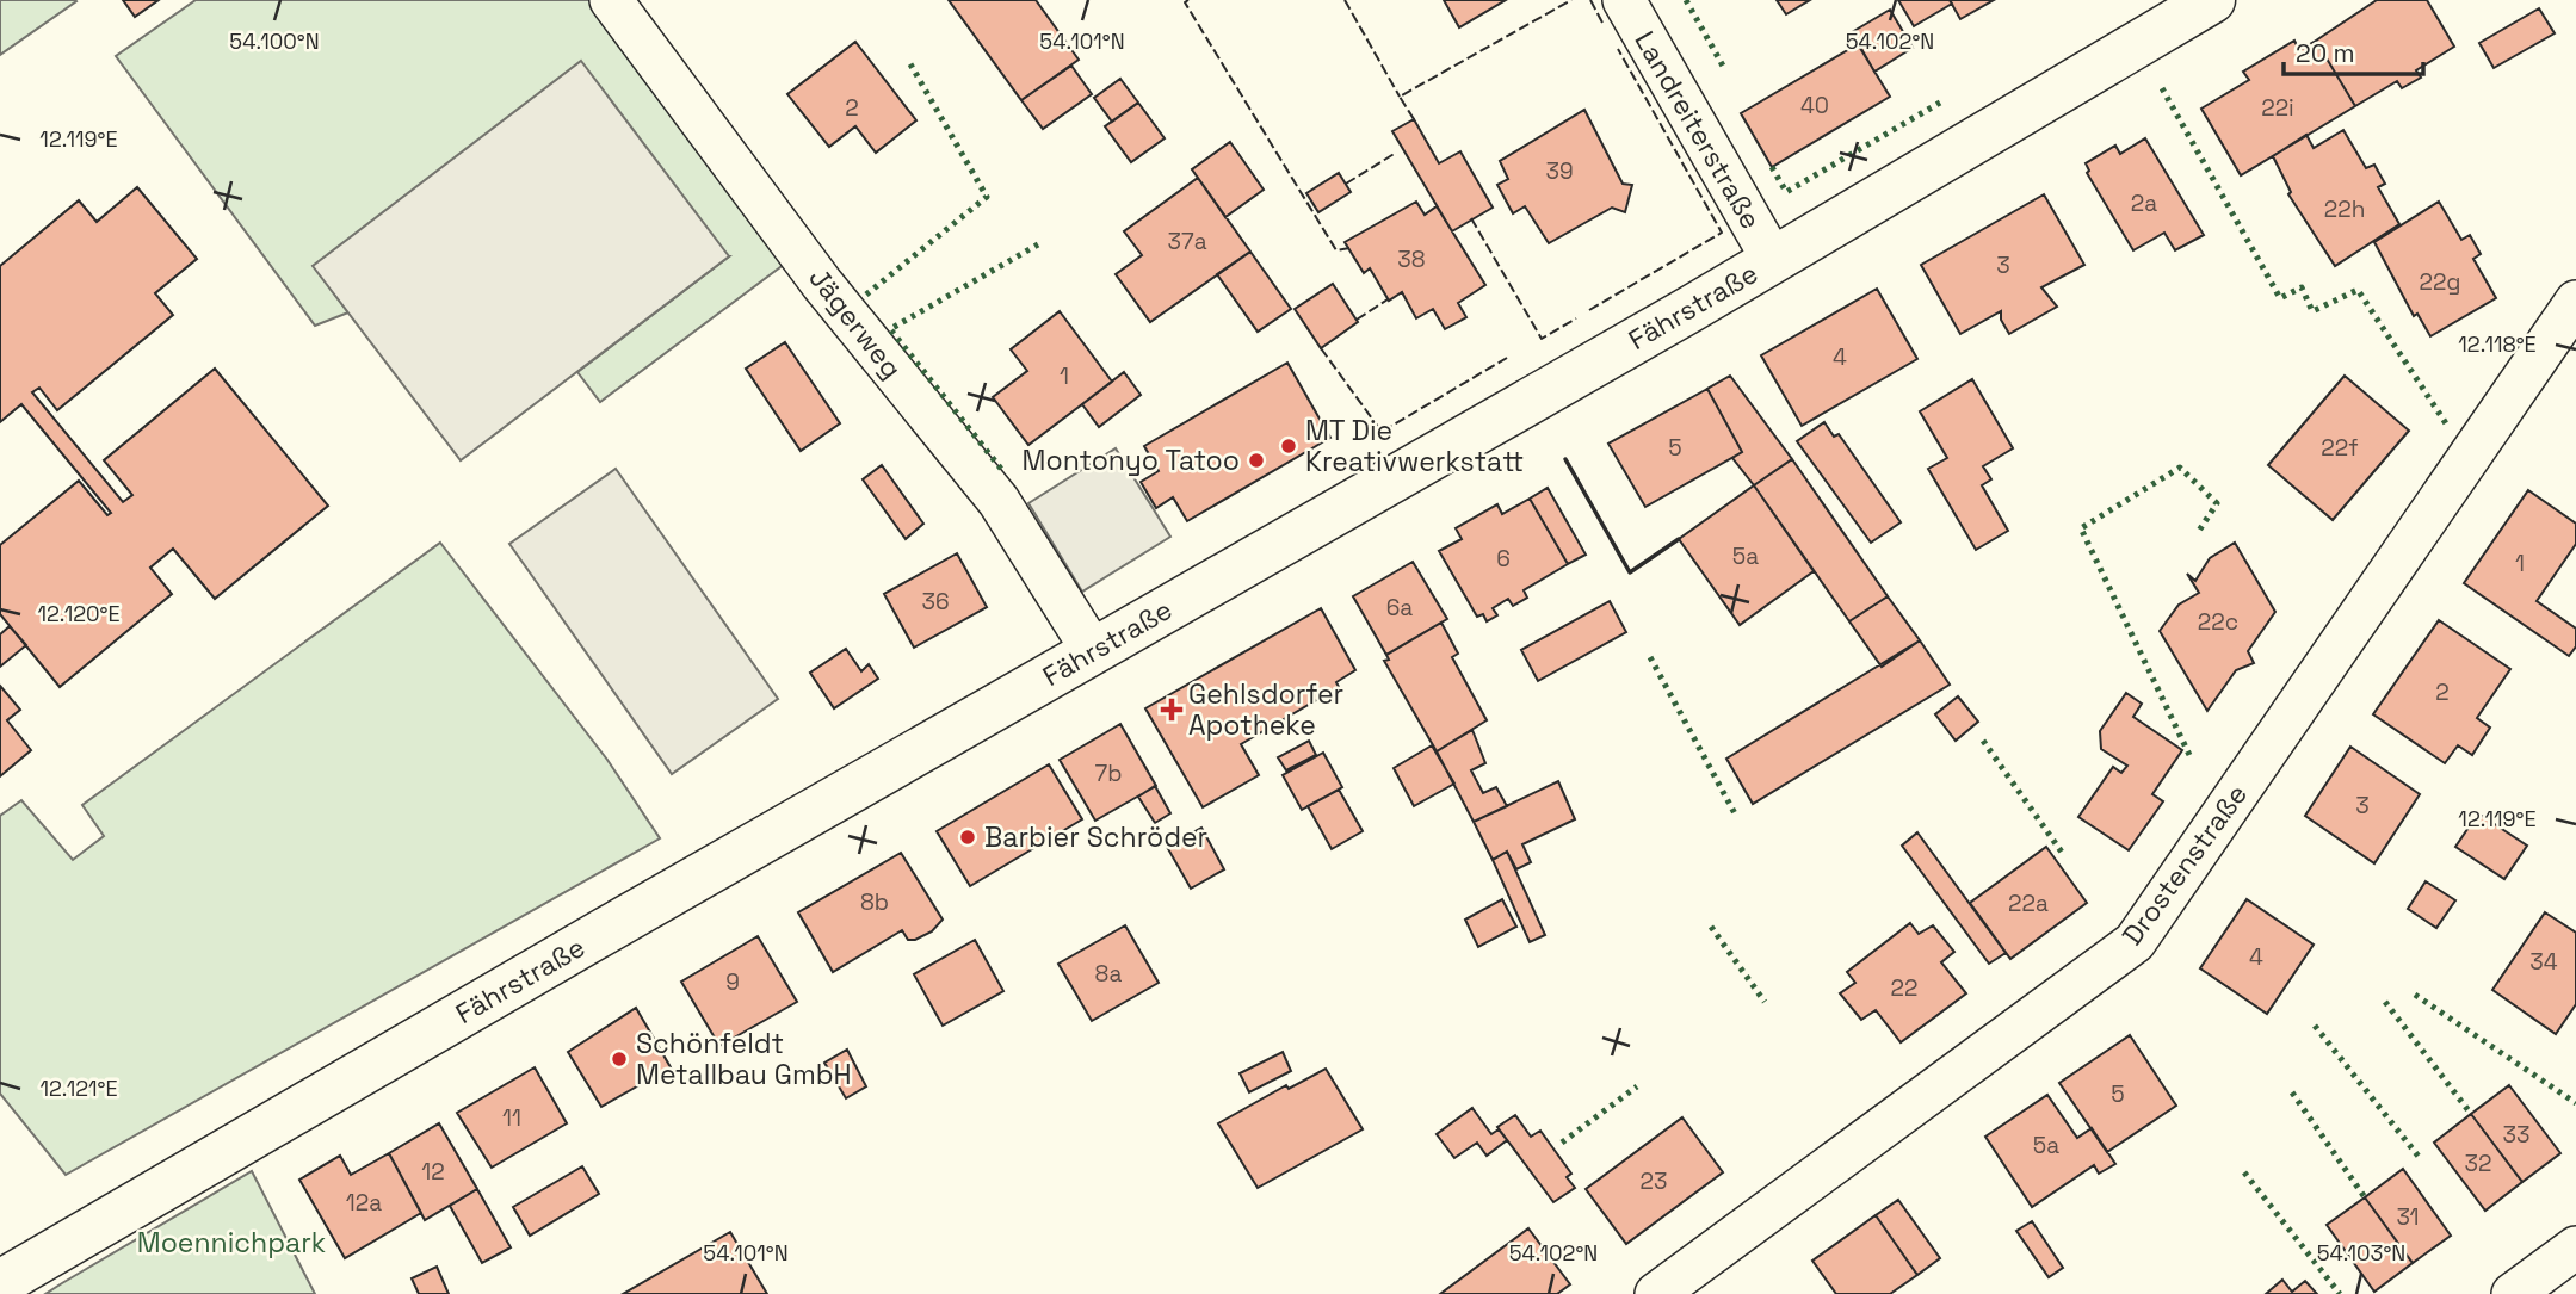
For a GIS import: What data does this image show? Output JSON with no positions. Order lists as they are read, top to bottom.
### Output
{
  "streets": {
    "street": [
      "Landreiterstraße",
      "Fährstraße",
      "Jägerweg",
      "Drostenstraße"
    ]
  },
  "crossings": [
    ["Landreiterstraße", "Fährstraße"],
    ["Fährstraße", "Jägerweg"]
  ],
  "parks": ["Moennichpark"],
  "places": {
    "other": [
      "MT Die Kreativwerkstatt",
      "Montonyo Tatoo",
      "Barbier Schröder",
      "Schönfeldt Metallbau GmbH"
    ],
    "health": ["Gehlsdorfer Apotheke"]
  },
  "house_numbers": [
    "40",
    "2",
    "22i",
    "39",
    "2a",
    "22h",
    "37a",
    "38",
    "3",
    "22g",
    "4",
    "1",
    "5",
    "22f",
    "5a",
    "6",
    "1",
    "36",
    "6a",
    "22c",
    "2",
    "7b",
    "3",
    "8b",
    "22a",
    "4",
    "34",
    "8a",
    "9",
    "22",
    "5",
    "11",
    "33",
    "5a",
    "32",
    "12",
    "23",
    "12a",
    "31"
  ],
  "scale_bar": "20 m",
  "coordinates": [
    "54.100°N",
    "54.101°N",
    "54.102°N",
    "12.119°E",
    "12.118°E",
    "12.120°E",
    "12.121°E",
    "54.103°N"
  ]
}
